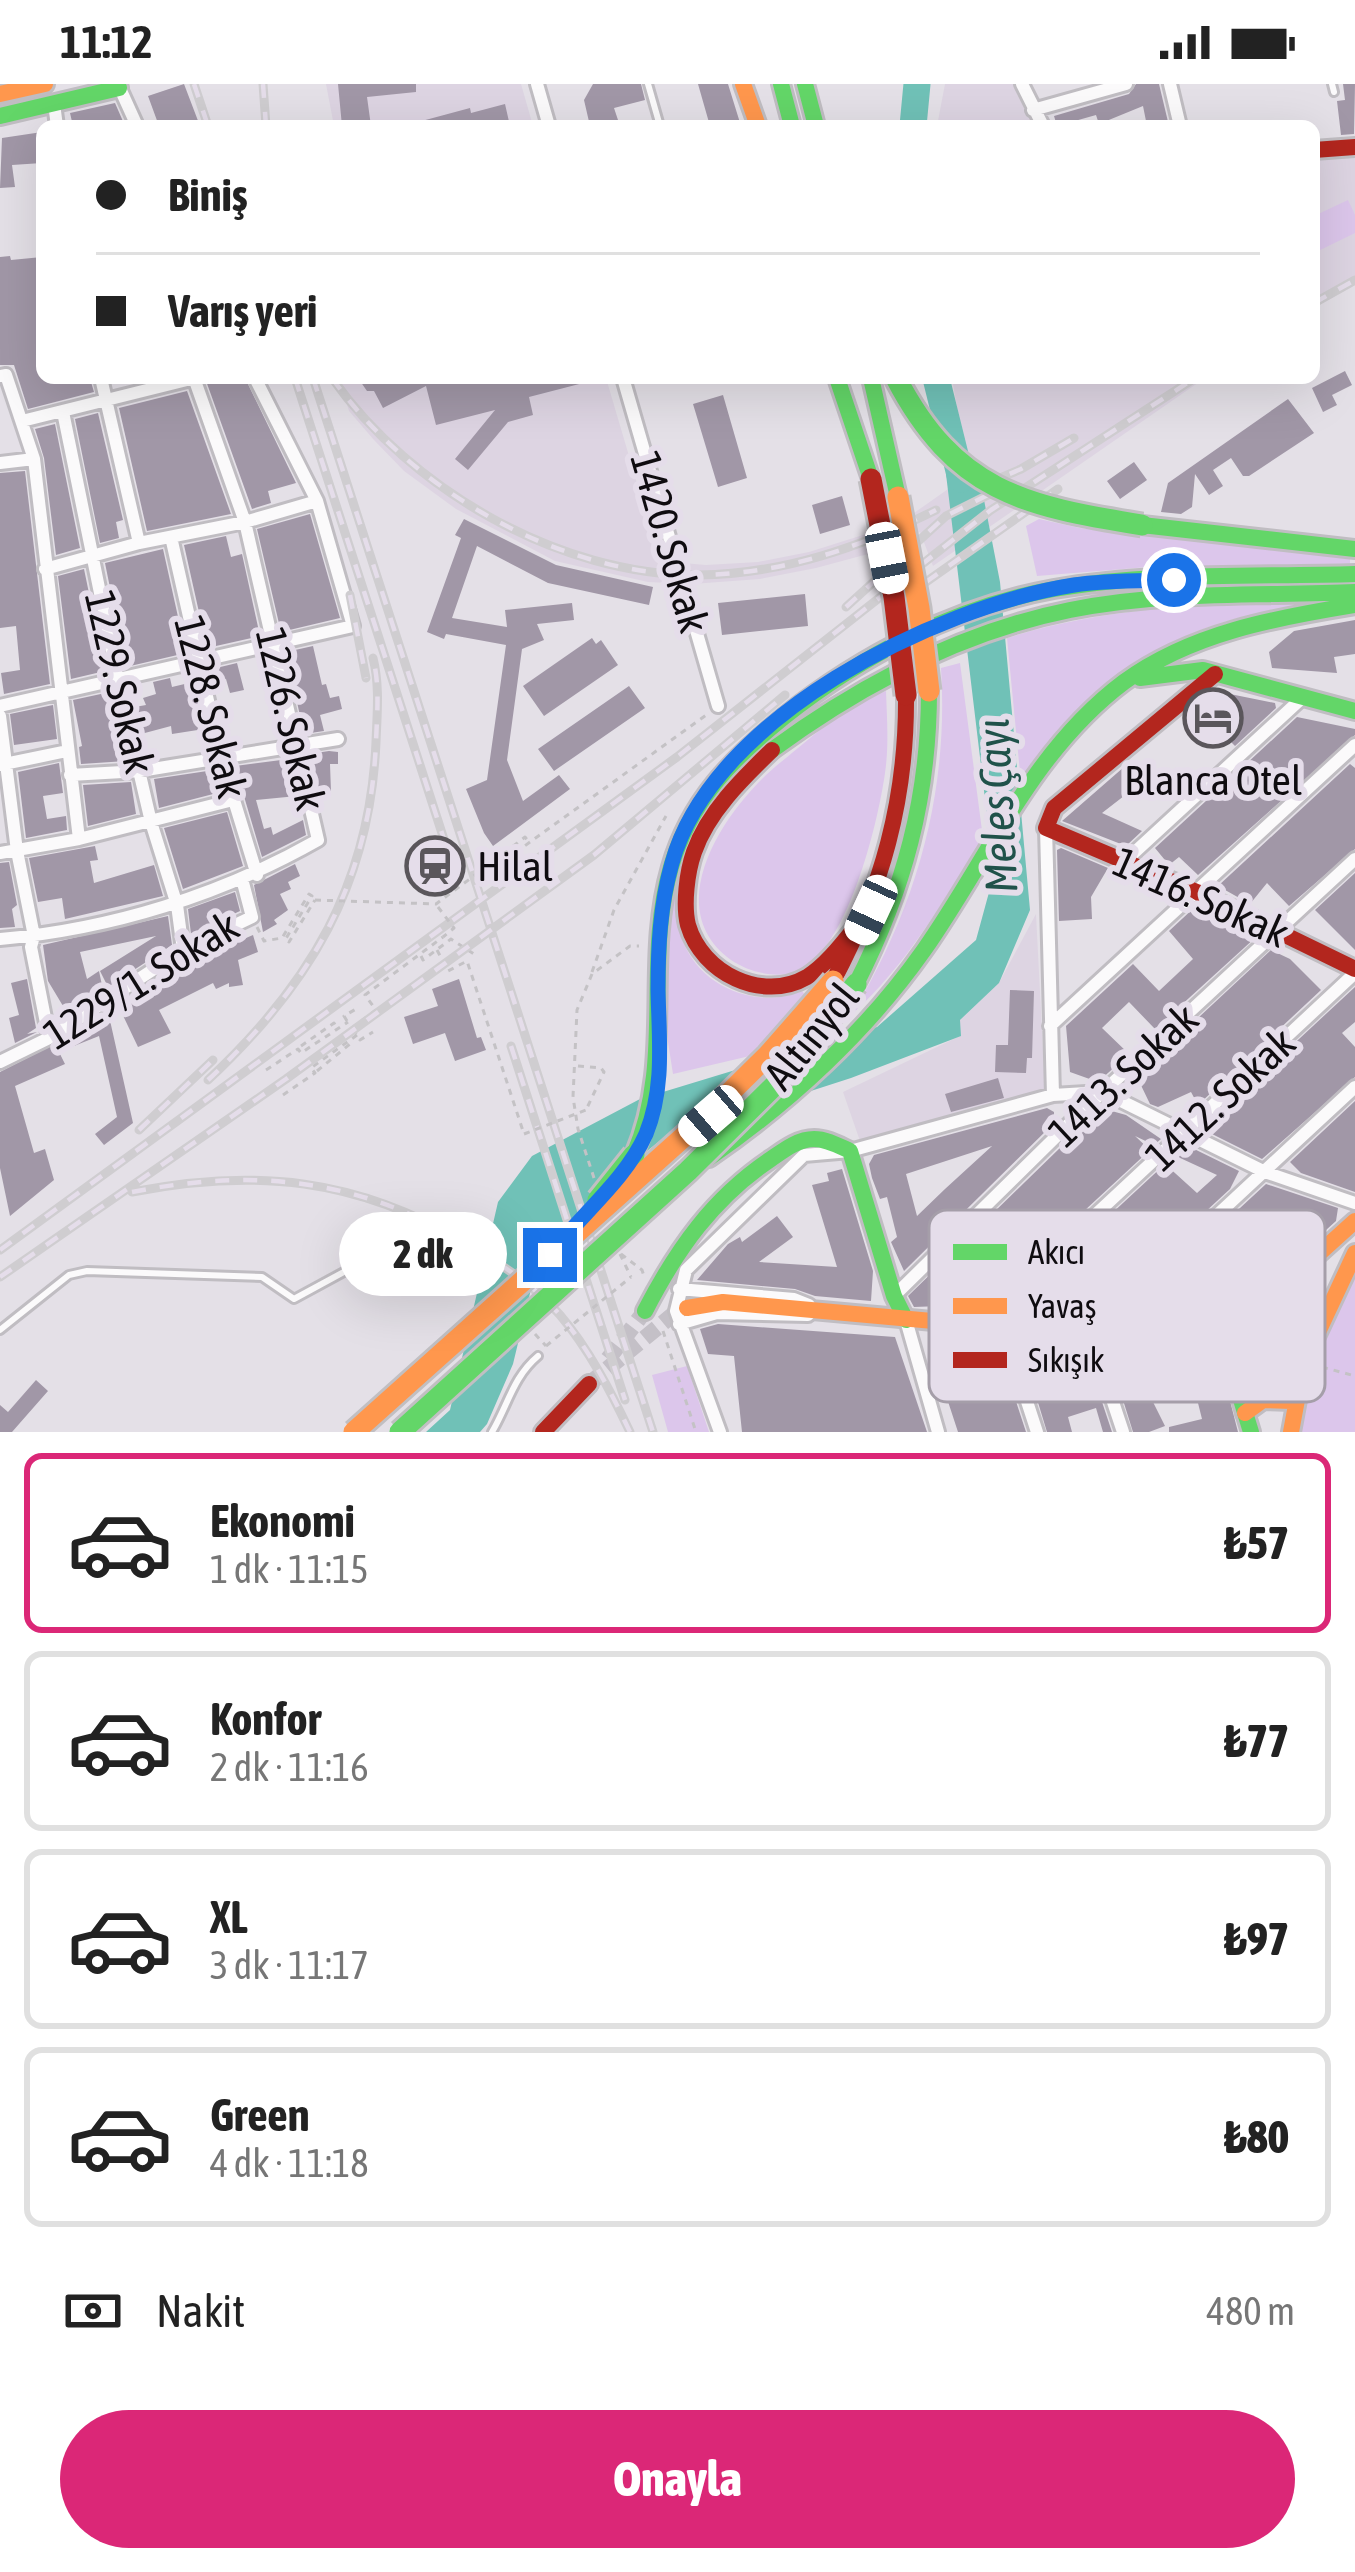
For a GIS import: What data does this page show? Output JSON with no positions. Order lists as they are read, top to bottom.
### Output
{
  "streets": {
    "main road": ["1416. Sokak", "Altınyol"],
    "street": [
      "1420. Sokak",
      "1229. Sokak",
      "1228. Sokak",
      "1226. Sokak",
      "1229/1. Sokak",
      "1413. Sokak",
      "1412. Sokak"
    ]
  },
  "crossings": [
    ["1229. Sokak", "1226. Sokak"],
    ["1229. Sokak", "1229/1. Sokak"],
    ["1228. Sokak", "1226. Sokak"],
    ["1228. Sokak", "1229/1. Sokak"],
    ["1226. Sokak", "1229/1. Sokak"],
    ["1416. Sokak", "1413. Sokak"],
    ["1416. Sokak", "1412. Sokak"]
  ],
  "water": ["Meles Çayı"],
  "places": {
    "hotel": ["Blanca Otel"],
    "station": ["Hilal"]
  },
  "legend": ["Akıcı", "Yavaş", "Sıkışık"],
  "page": {
    "status": "11:12",
    "banner": ["Biniş", "Varış yeri"],
    "bubble": "2 dk",
    "list": [
      {
        "name": "Ekonomi",
        "note": "1 dk · 11:15",
        "value": "₺57"
      },
      {
        "name": "Konfor",
        "note": "2 dk · 11:16",
        "value": "₺77"
      },
      {
        "name": "XL",
        "note": "3 dk · 11:17",
        "value": "₺97"
      },
      {
        "name": "Green",
        "note": "4 dk · 11:18",
        "value": "₺80"
      }
    ],
    "pay": ["Nakit", "480 m"],
    "buttons": "Onayla"
  }
}
